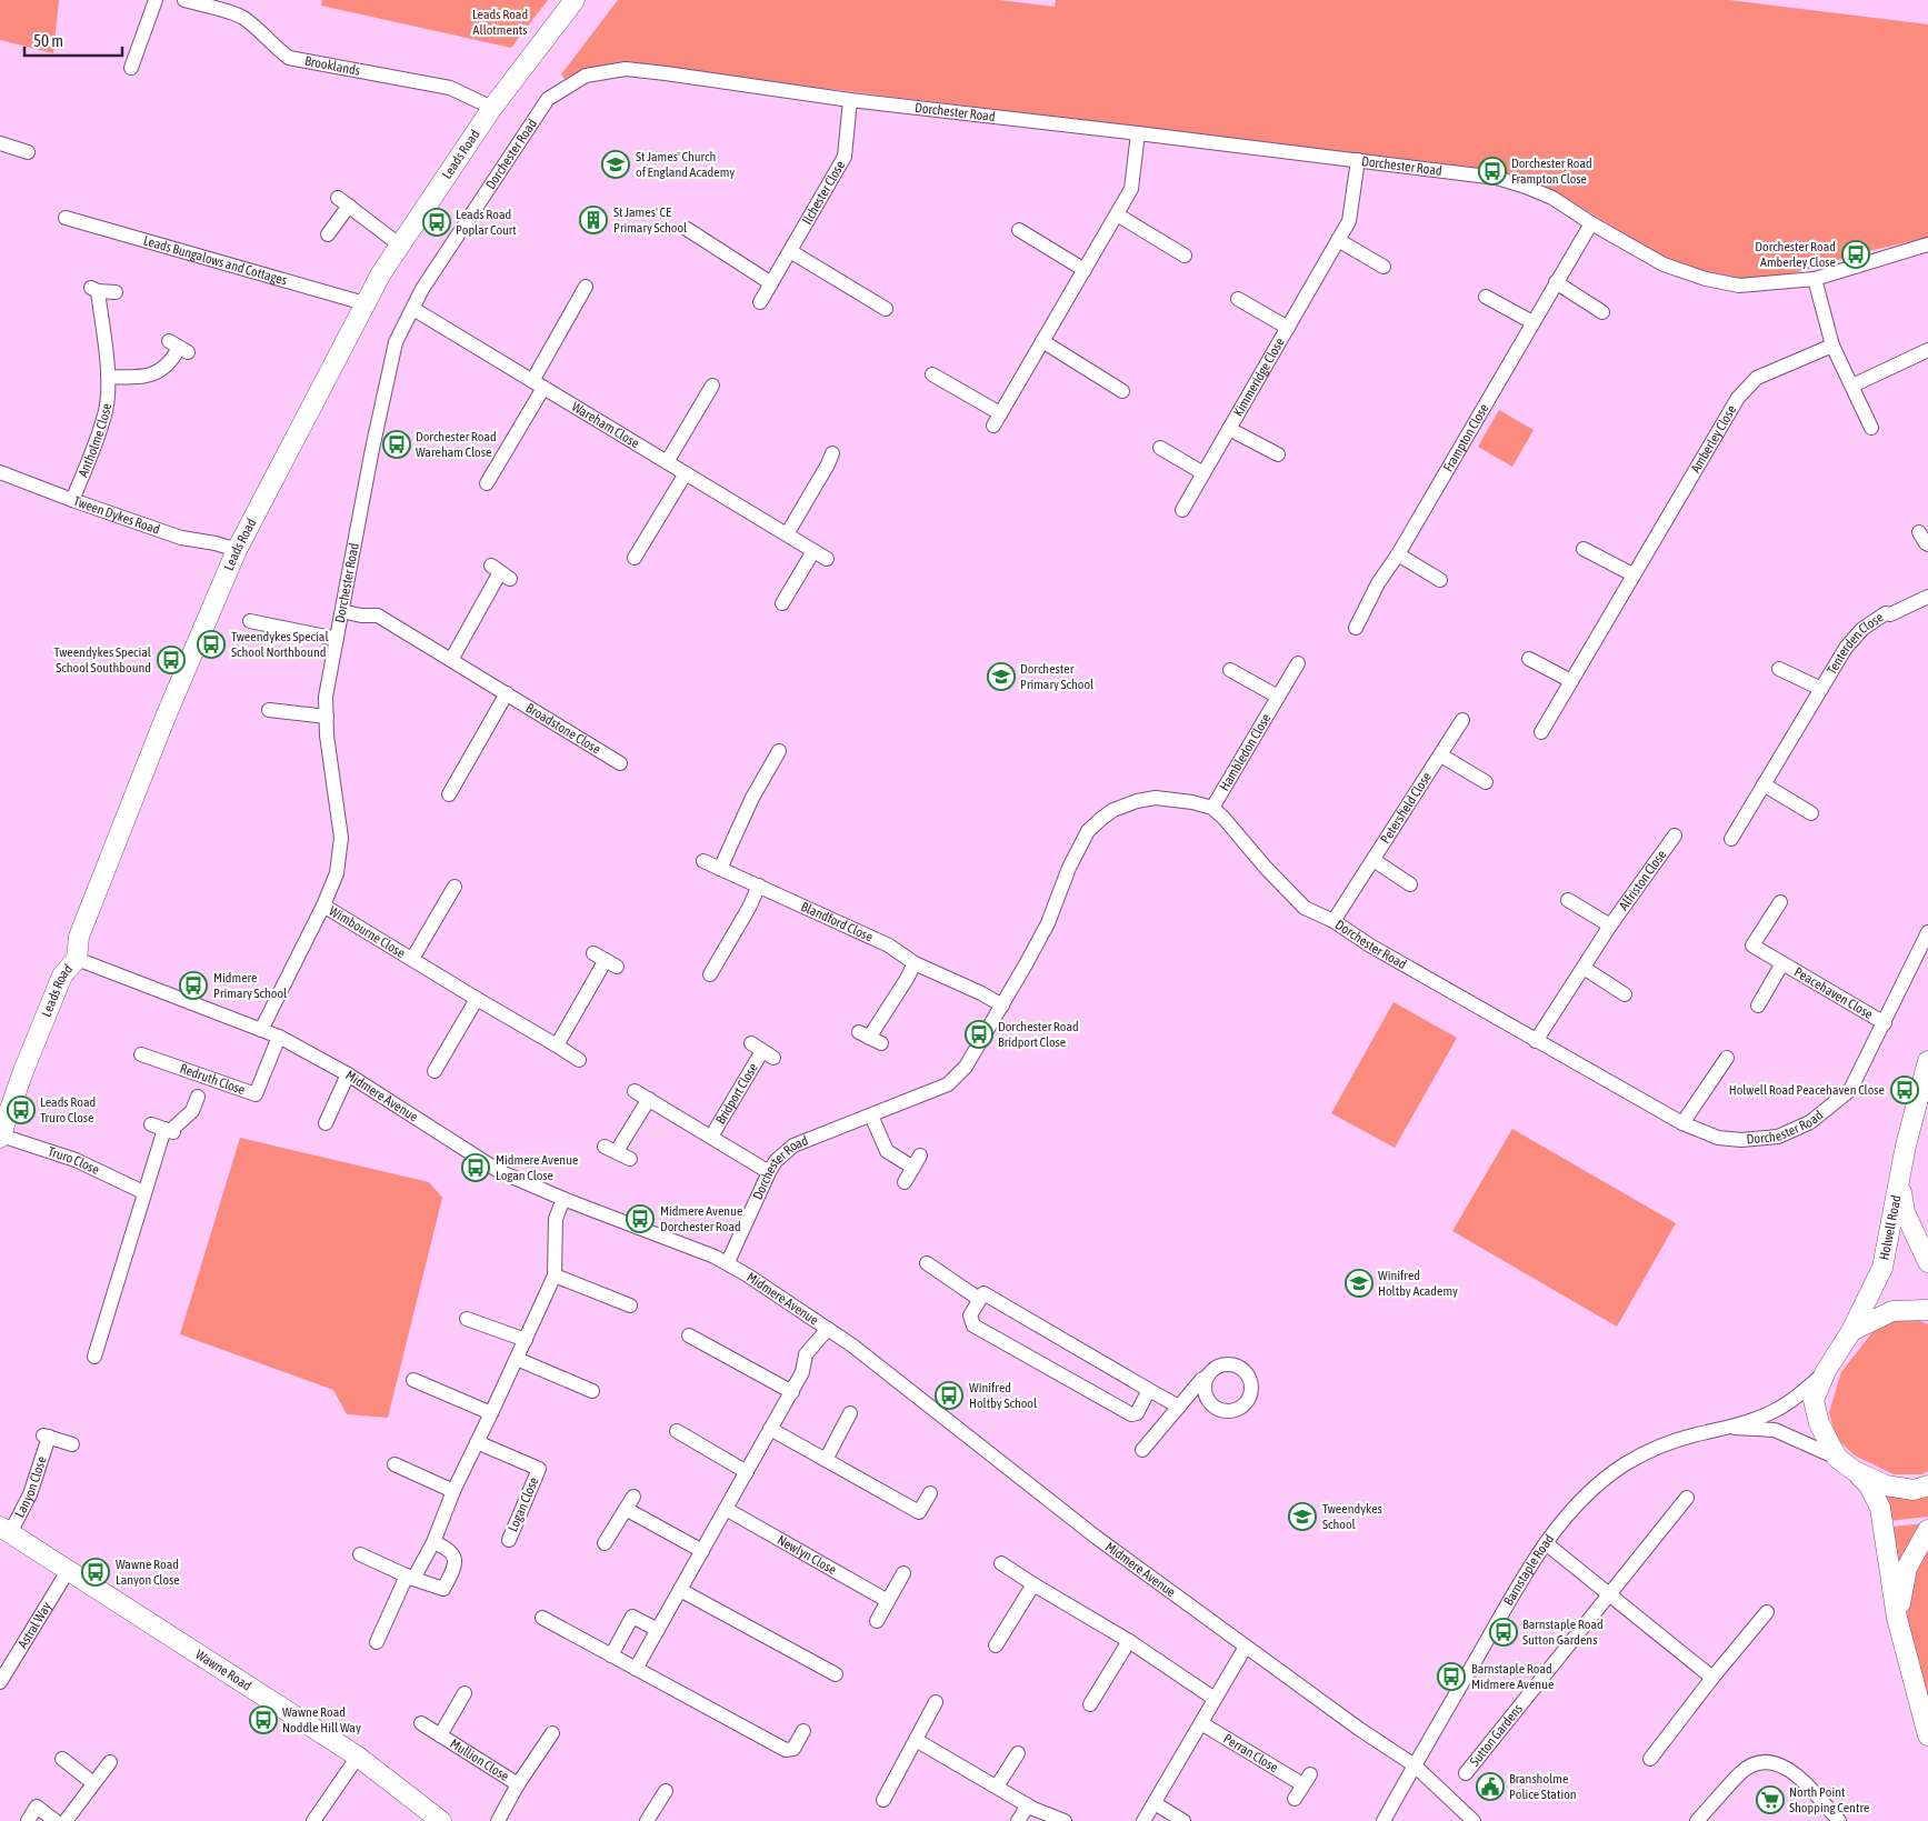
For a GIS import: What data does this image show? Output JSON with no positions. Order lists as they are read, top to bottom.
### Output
{
  "streets": {
    "street": [
      "Brooklands",
      "Dorchester Road",
      "Leads Road",
      "Ilchester Close",
      "Leads Bungalows and Cottages",
      "Kimmeridge Close",
      "Wareham Close",
      "Frampton Close",
      "Antholme Close",
      "Amberley Close",
      "Tween Dykes Road",
      "Tenterden Close",
      "Broadstone Close",
      "Hambledon Close",
      "Petersfield Close",
      "Alfriston Close",
      "Blandford Close",
      "Wimbourne Close",
      "Peacehaven Close",
      "Redruth Close",
      "Bridport Close",
      "Midmere Avenue",
      "Truro Close",
      "Holwell Road",
      "Lanyon Close",
      "Logan Close",
      "Newlyn Close",
      "Barnstaple Road",
      "Astral Way",
      "Wawne Road",
      "Sutton Gardens",
      "Perran Close",
      "Mullion Close"
    ]
  },
  "crossings": [
    ["Brooklands", "Leads Road"],
    ["Dorchester Road", "Ilchester Close"],
    ["Dorchester Road", "Kimmeridge Close"],
    ["Dorchester Road", "Wareham Close"],
    ["Dorchester Road", "Frampton Close"],
    ["Dorchester Road", "Broadstone Close"],
    ["Dorchester Road", "Hambledon Close"],
    ["Dorchester Road", "Petersfield Close"],
    ["Dorchester Road", "Alfriston Close"],
    ["Dorchester Road", "Blandford Close"],
    ["Dorchester Road", "Wimbourne Close"],
    ["Dorchester Road", "Peacehaven Close"],
    ["Dorchester Road", "Bridport Close"],
    ["Dorchester Road", "Midmere Avenue"],
    ["Leads Road", "Leads Bungalows and Cottages"],
    ["Leads Road", "Tween Dykes Road"],
    ["Leads Road", "Midmere Avenue"],
    ["Leads Road", "Truro Close"],
    ["Antholme Close", "Tween Dykes Road"],
    ["Redruth Close", "Midmere Avenue"],
    ["Midmere Avenue", "Barnstaple Road"],
    ["Holwell Road", "Barnstaple Road"],
    ["Lanyon Close", "Wawne Road"],
    ["Astral Way", "Wawne Road"]
  ],
  "parks": ["Leads Road Allotments"],
  "places": {
    "school or university": [
      "St James' Church of England Academy",
      "Dorchester Primary School",
      "Winifred Holtby Academy",
      "Tweendykes School"
    ],
    "bus stop": [
      "Dorchester Road Frampton Close",
      "Leads Road Poplar Court",
      "Dorchester Road Amberley Close",
      "Dorchester Road Wareham Close",
      "Tweendykes Special School Northbound",
      "Tweendykes Special School Southbound",
      "Midmere Primary School",
      "Dorchester Road Bridport Close",
      "Holwell Road Peacehaven Close",
      "Leads Road Truro Close",
      "Midmere Avenue Logan Close",
      "Midmere Avenue Dorchester Road",
      "Winifred Holtby School",
      "Wawne Road Lanyon Close",
      "Barnstaple Road Sutton Gardens",
      "Barnstaple Road Midmere Avenue",
      "Wawne Road Noddle Hill Way"
    ],
    "building": ["St James' CE Primary School"],
    "public building": ["Bransholme Police Station"],
    "supermarket": ["North Point Shopping Centre"]
  },
  "scale_bar": "50 m"
}
